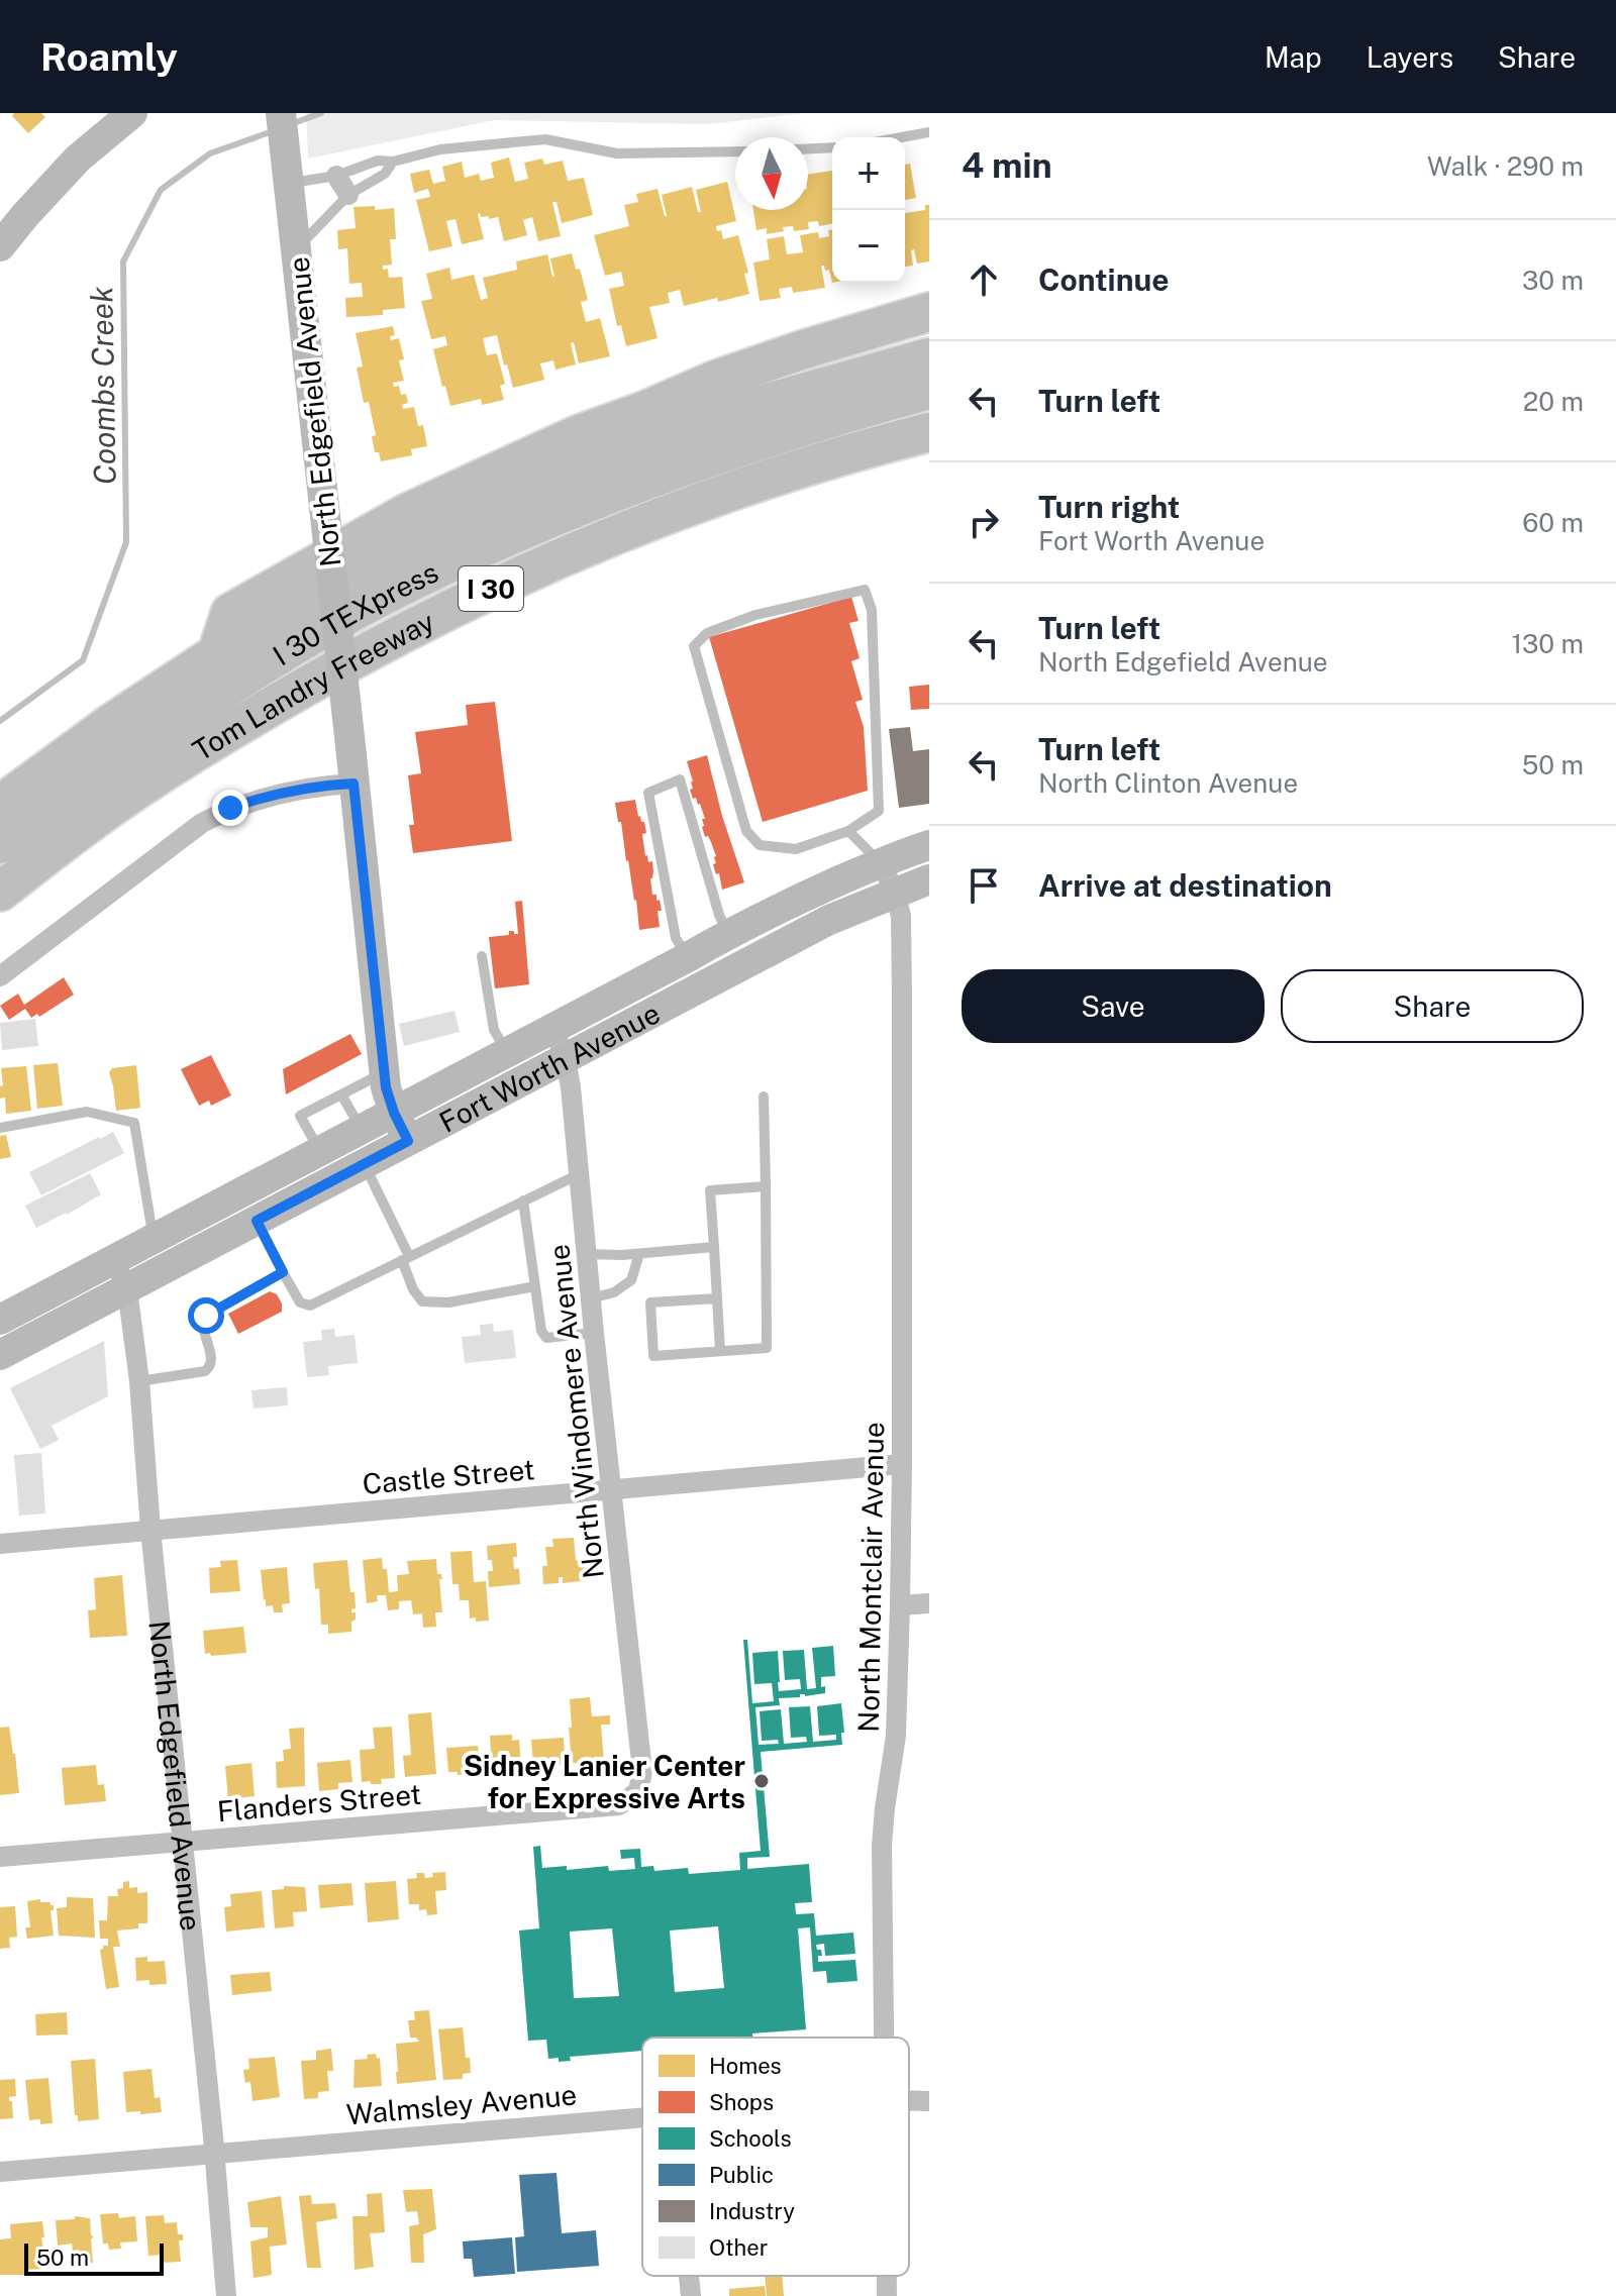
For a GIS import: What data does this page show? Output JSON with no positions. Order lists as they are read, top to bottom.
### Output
{
  "streets": {
    "highway": ["I 30", "I 30 TEXpress", "Tom Landry Freeway"],
    "main road": ["North Edgefield Avenue", "Fort Worth Avenue"],
    "street": [
      "North Windomere Avenue",
      "Castle Street",
      "North Montclair Avenue",
      "Flanders Street",
      "Walmsley Avenue"
    ]
  },
  "crossings": [
    ["North Edgefield Avenue", "Fort Worth Avenue"],
    ["North Edgefield Avenue", "Castle Street"],
    ["North Edgefield Avenue", "Flanders Street"],
    ["North Edgefield Avenue", "Walmsley Avenue"],
    ["Fort Worth Avenue", "North Windomere Avenue"],
    ["Fort Worth Avenue", "North Montclair Avenue"],
    ["North Windomere Avenue", "Castle Street"],
    ["North Windomere Avenue", "Flanders Street"],
    ["Castle Street", "North Montclair Avenue"]
  ],
  "water": ["Coombs Creek"],
  "places": ["Sidney Lanier Center for Expressive Arts"],
  "legend": [
    "Homes",
    "Shops",
    "Schools",
    "Public",
    "Industry",
    "Other"
  ],
  "scale_bar": "50 m",
  "north": "bottom",
  "page": {
    "header": "Roamly",
    "nav": ["Map", "Layers", "Share"],
    "heading": ["4 min", "Walk · 290 m"],
    "map_buttons": ["+", "−"],
    "list": [
      ["Continue", "30 m"],
      ["Turn left", "20 m"],
      ["Turn right", "Fort Worth Avenue", "60 m"],
      ["Turn left", "North Edgefield Avenue", "130 m"],
      ["Turn left", "North Clinton Avenue", "50 m"],
      "Arrive at destination"
    ],
    "buttons": ["Save", "Share"],
    "scale": "50 m"
  }
}
